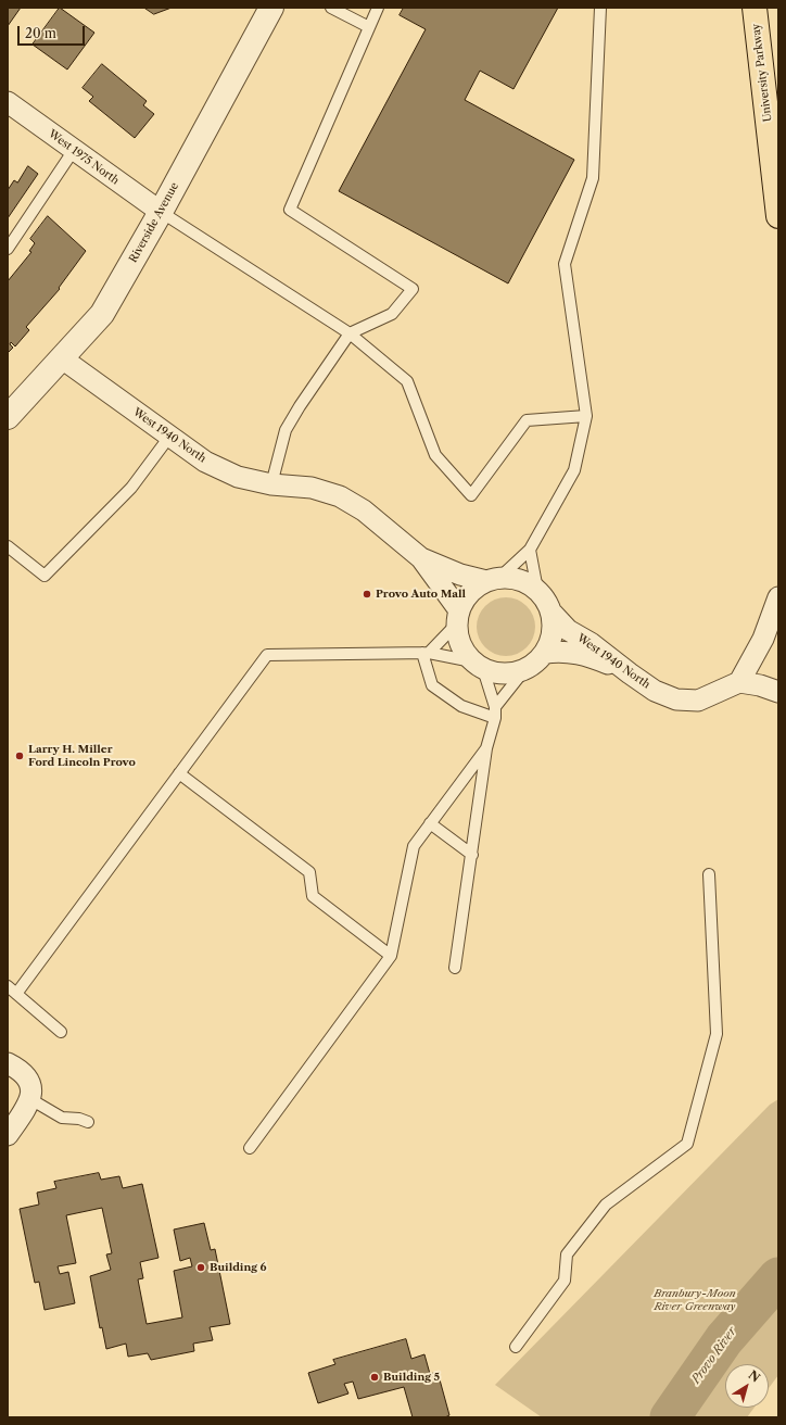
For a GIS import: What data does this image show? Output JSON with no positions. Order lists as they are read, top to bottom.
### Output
{
  "streets": {
    "main road": ["University Parkway"],
    "street": ["West 1975 North", "Riverside Avenue", "West 1940 North"]
  },
  "crossings": [
    ["West 1975 North", "Riverside Avenue"],
    ["Riverside Avenue", "West 1940 North"]
  ],
  "water": ["Provo River"],
  "parks": ["Branbury-Moon River Greenway"],
  "places": [
    "Provo Auto Mall",
    "Larry H. Miller Ford Lincoln Provo",
    "Building 6",
    "Building 5"
  ],
  "scale_bar": "20 m",
  "north": "top right"
}
